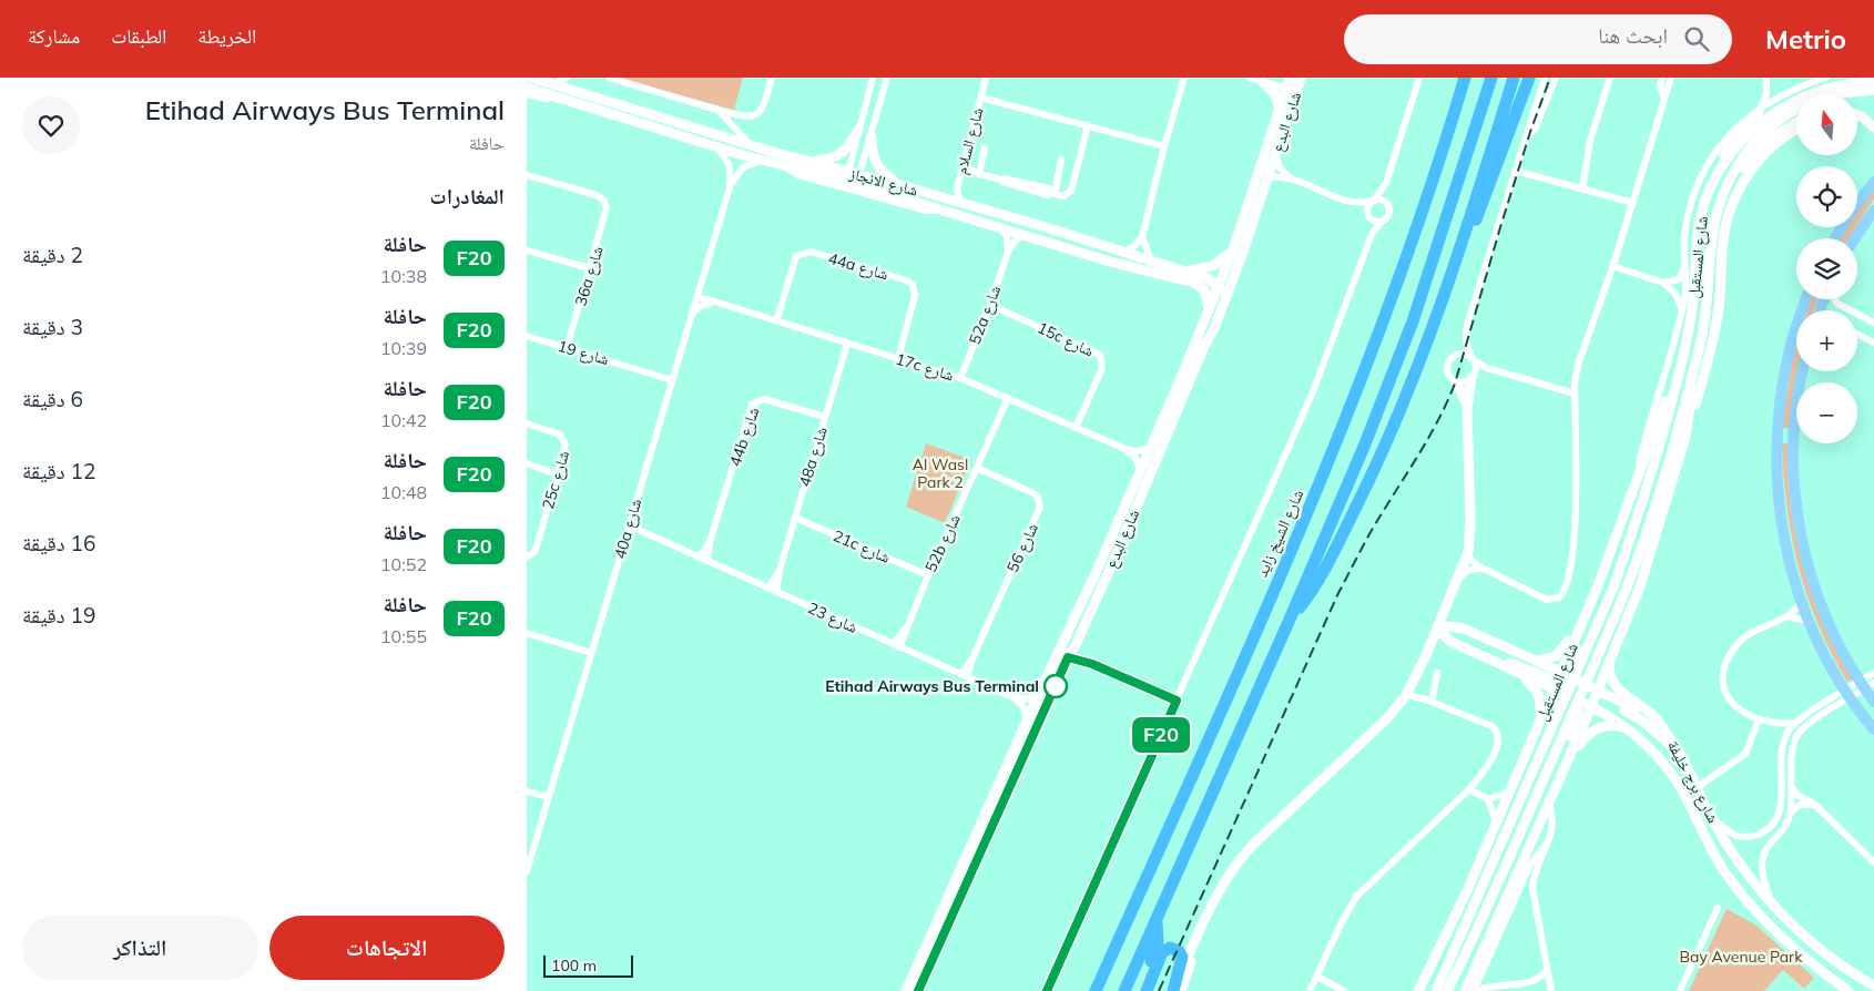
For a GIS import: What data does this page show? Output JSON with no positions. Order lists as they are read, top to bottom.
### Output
{
  "streets": {
    "highway": ["شارع الشيخ زايد"],
    "street": [
      "شارع البدع",
      "شارع السلام",
      "شارع الانجاز",
      "شارع المستقبل",
      "44a شارع",
      "36a شارع",
      "52a شارع",
      "15c شارع",
      "شارع 19",
      "17c شارع",
      "44b شارع",
      "48a شارع",
      "25c شارع",
      "40a شارع",
      "52b شارع",
      "21c شارع",
      "شارع 56",
      "شارع 23",
      "شارع برج خليفة"
    ]
  },
  "crossings": [
    ["شارع البدع", "شارع الانجاز"],
    ["شارع البدع", "17c شارع"],
    ["شارع البدع", "شارع 23"],
    ["شارع السلام", "شارع الانجاز"],
    ["شارع الانجاز", "52a شارع"],
    ["شارع الانجاز", "40a شارع"],
    ["شارع المستقبل", "شارع برج خليفة"],
    ["44a شارع", "17c شارع"],
    ["36a شارع", "شارع 19"],
    ["52a شارع", "15c شارع"],
    ["52a شارع", "17c شارع"],
    ["15c شارع", "17c شارع"],
    ["شارع 19", "40a شارع"],
    ["17c شارع", "48a شارع"],
    ["17c شارع", "40a شارع"],
    ["17c شارع", "52b شارع"],
    ["44b شارع", "48a شارع"],
    ["44b شارع", "شارع 23"],
    ["48a شارع", "21c شارع"],
    ["48a شارع", "شارع 23"],
    ["40a شارع", "شارع 23"],
    ["52b شارع", "21c شارع"],
    ["52b شارع", "شارع 56"],
    ["52b شارع", "شارع 23"],
    ["شارع 56", "شارع 23"]
  ],
  "parks": ["Al Wasl Park 2", "Bay Avenue Park"],
  "places": ["Etihad Airways Bus Terminal"],
  "lines": ["bus line F20"],
  "scale_bar": "100 m",
  "north": "top",
  "page": {
    "header": "Metrio",
    "search": "ابحث هنا",
    "nav": ["الخريطة", "الطبقات", "مشاركة"],
    "on_map": "F20",
    "heading": [
      ["Etihad Airways Bus Terminal", "حافلة"],
      "المغادرات"
    ],
    "map_buttons": ["+", "−"],
    "list": [
      {
        "mark": "F20",
        "name": "حافلة",
        "note": "10:38",
        "value": "2 دقيقة"
      },
      {
        "mark": "F20",
        "name": "حافلة",
        "note": "10:39",
        "value": "3 دقيقة"
      },
      {
        "mark": "F20",
        "name": "حافلة",
        "note": "10:42",
        "value": "6 دقيقة"
      },
      {
        "mark": "F20",
        "name": "حافلة",
        "note": "10:48",
        "value": "12 دقيقة"
      },
      {
        "mark": "F20",
        "name": "حافلة",
        "note": "10:52",
        "value": "16 دقيقة"
      },
      {
        "mark": "F20",
        "name": "حافلة",
        "note": "10:55",
        "value": "19 دقيقة"
      }
    ],
    "buttons": ["الاتجاهات", "التذاكر"],
    "scale": "100 m"
  }
}
